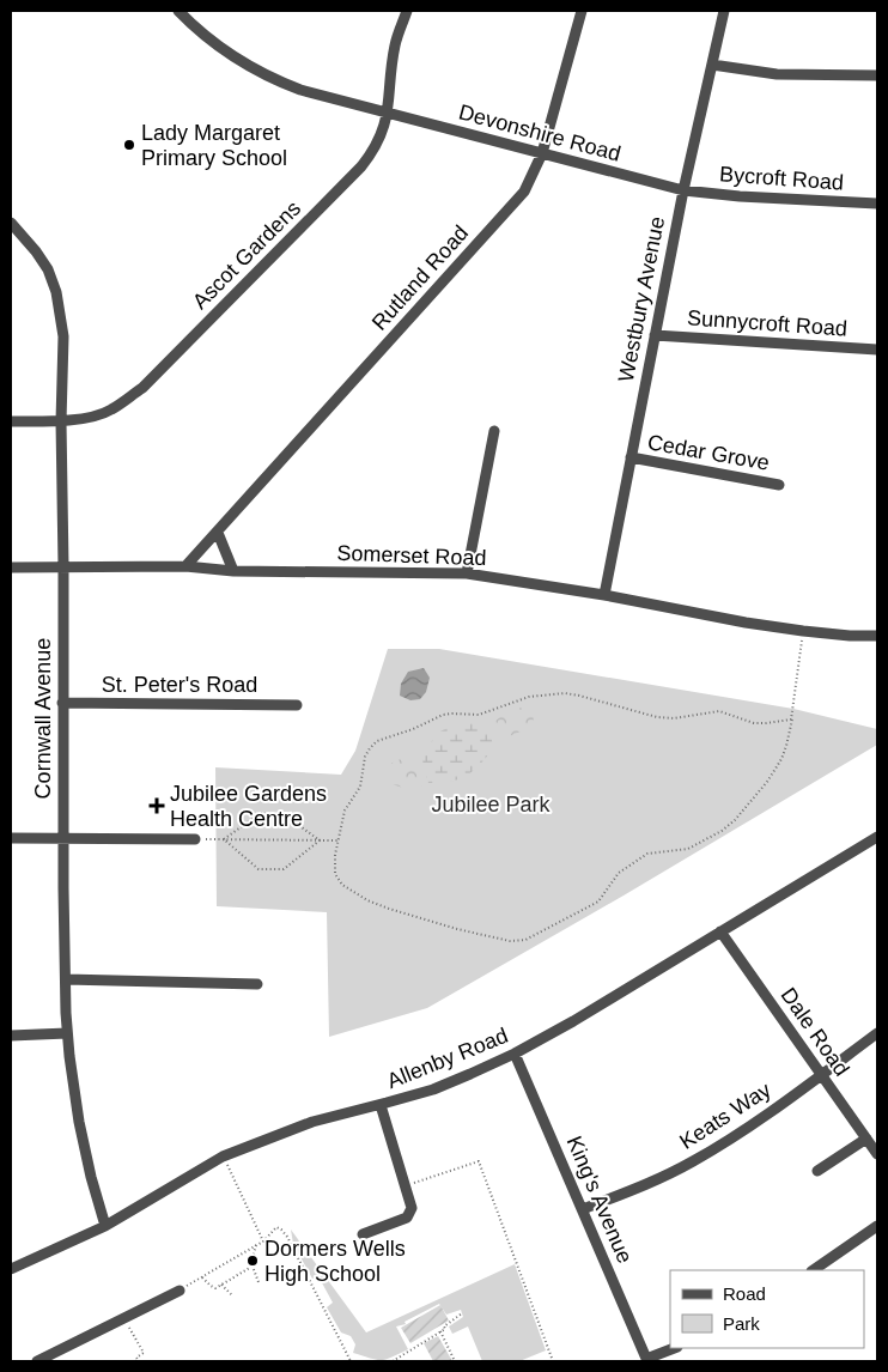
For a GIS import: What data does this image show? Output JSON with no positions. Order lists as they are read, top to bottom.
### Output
{
  "streets": {
    "street": [
      "Devonshire Road",
      "Bycroft Road",
      "Ascot Gardens",
      "Rutland Road",
      "Westbury Avenue",
      "Sunnycroft Road",
      "Cedar Grove",
      "Somerset Road",
      "St. Peter's Road",
      "Cornwall Avenue",
      "Dale Road",
      "Allenby Road",
      "Keats Way",
      "King's Avenue"
    ]
  },
  "crossings": [
    ["Devonshire Road", "Bycroft Road"],
    ["Devonshire Road", "Ascot Gardens"],
    ["Devonshire Road", "Rutland Road"],
    ["Devonshire Road", "Westbury Avenue"],
    ["Bycroft Road", "Westbury Avenue"],
    ["Ascot Gardens", "Cornwall Avenue"],
    ["Rutland Road", "Somerset Road"],
    ["Westbury Avenue", "Sunnycroft Road"],
    ["Westbury Avenue", "Cedar Grove"],
    ["Westbury Avenue", "Somerset Road"],
    ["Somerset Road", "Cornwall Avenue"],
    ["St. Peter's Road", "Cornwall Avenue"],
    ["Cornwall Avenue", "Allenby Road"],
    ["Dale Road", "Allenby Road"],
    ["Dale Road", "Keats Way"],
    ["Allenby Road", "King's Avenue"],
    ["Keats Way", "King's Avenue"]
  ],
  "parks": ["Jubilee Park"],
  "places": {
    "other": ["Lady Margaret Primary School", "Dormers Wells High School"],
    "health": ["Jubilee Gardens Health Centre"]
  },
  "legend": ["Road", "Park"]
}
